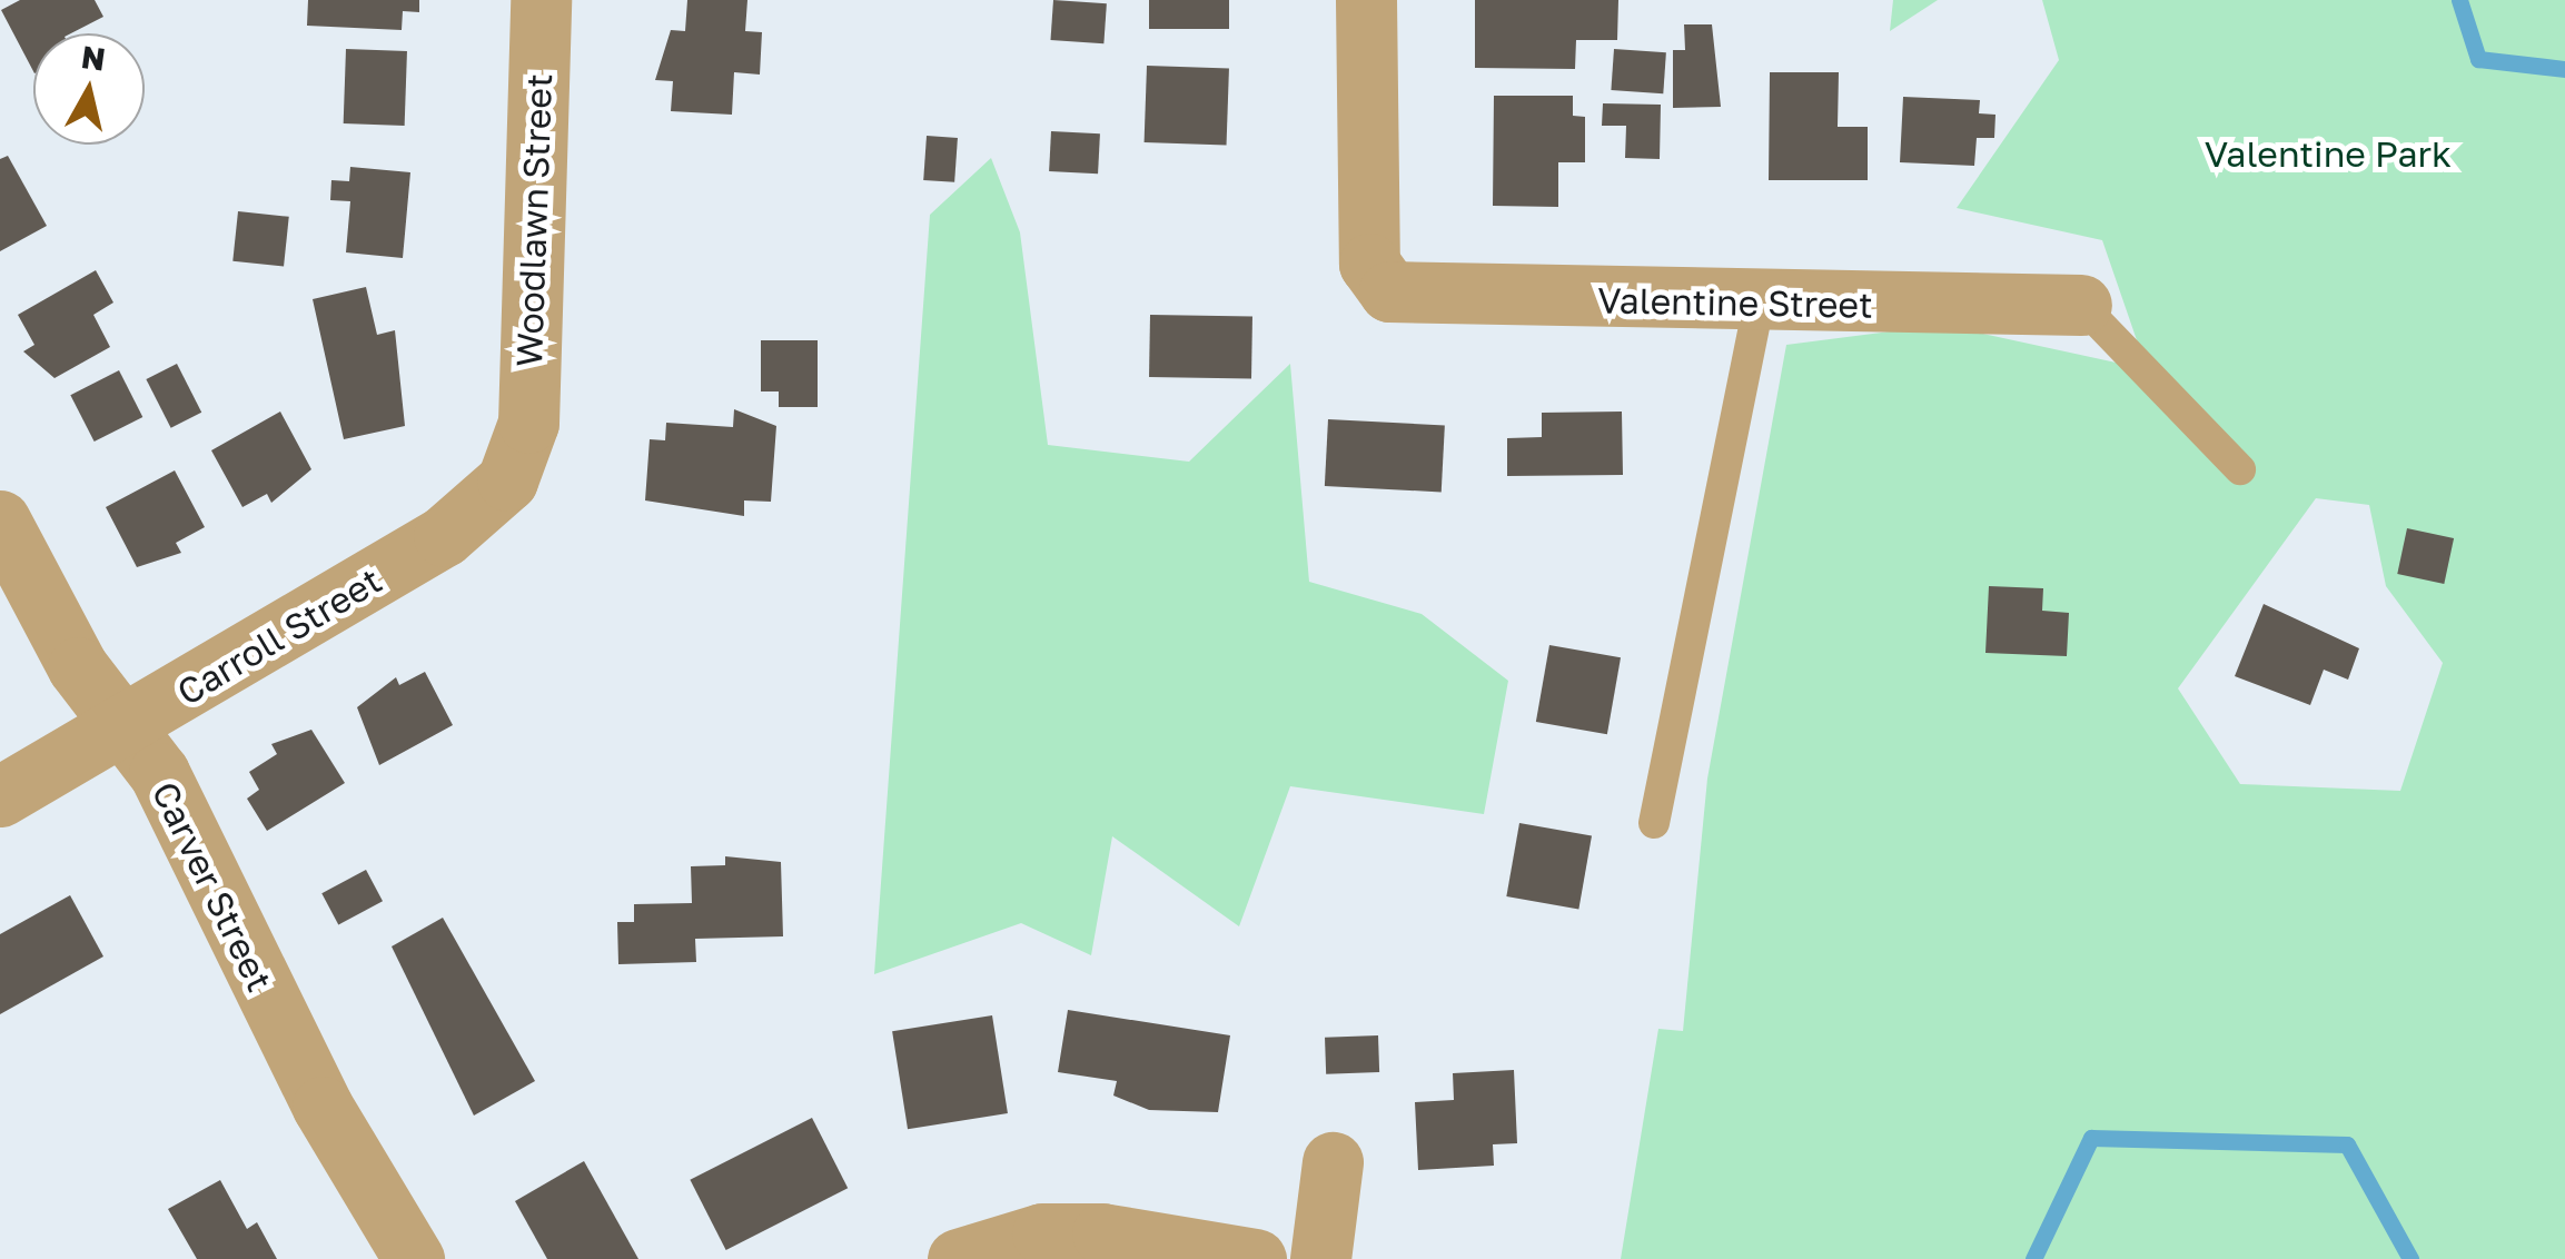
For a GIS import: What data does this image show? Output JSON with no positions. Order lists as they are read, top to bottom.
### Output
{
  "streets": {
    "street": [
      "Woodlawn Street",
      "Valentine Street",
      "Carroll Street",
      "Carver Street"
    ]
  },
  "crossings": [
    ["Woodlawn Street", "Carroll Street"],
    ["Carroll Street", "Carver Street"]
  ],
  "parks": ["Valentine Park"],
  "north": "top"
}
